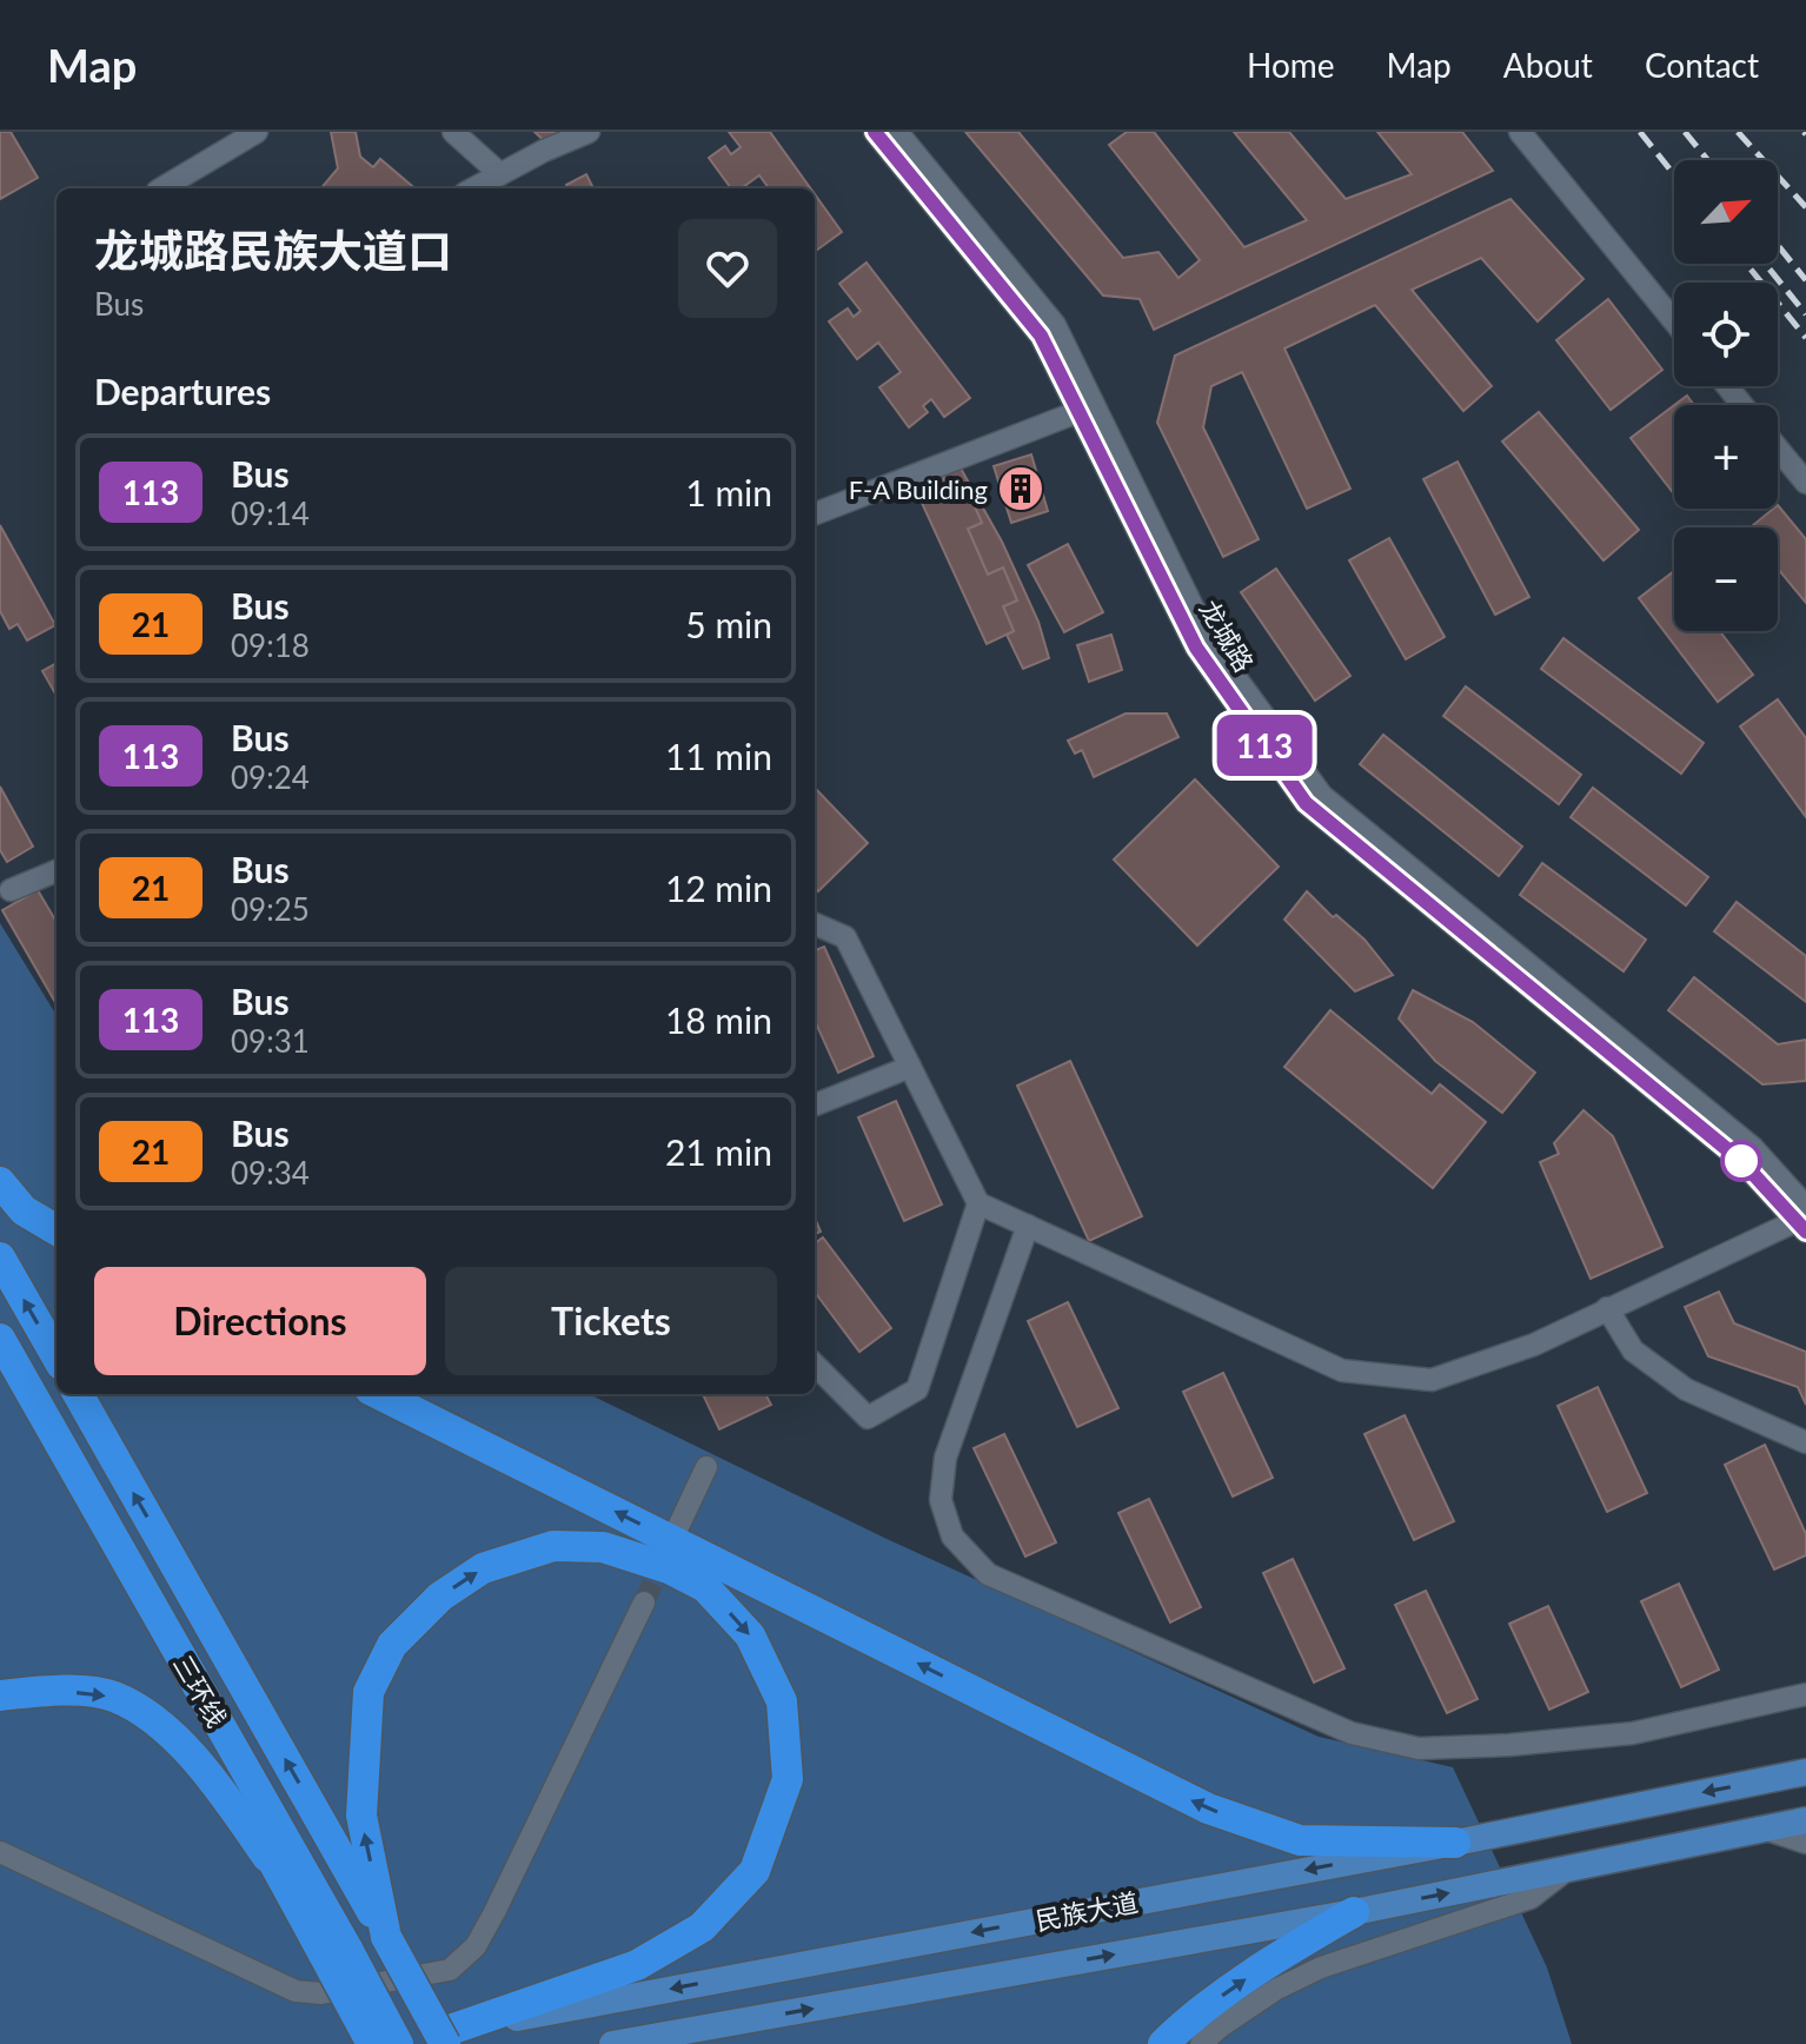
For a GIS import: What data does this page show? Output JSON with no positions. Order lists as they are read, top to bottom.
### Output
{
  "streets": {
    "highway": ["三环线"],
    "main road": ["民族大道"],
    "street": ["龙城路"]
  },
  "crossings": [
    ["三环线", "民族大道"]
  ],
  "places": {
    "building": ["F-A Building"]
  },
  "lines": ["bus line 113"],
  "north": "top right",
  "page": {
    "header": "Map",
    "nav": [
      "Home",
      "Map",
      "About",
      "Contact"
    ],
    "on_map": "113",
    "map_buttons": ["+", "−"],
    "heading": [
      ["龙城路民族大道口", "Bus"],
      "Departures"
    ],
    "list": [
      {
        "mark": "113",
        "name": "Bus",
        "note": "09:14",
        "value": "1 min"
      },
      {
        "mark": "21",
        "name": "Bus",
        "note": "09:18",
        "value": "5 min"
      },
      {
        "mark": "113",
        "name": "Bus",
        "note": "09:24",
        "value": "11 min"
      },
      {
        "mark": "21",
        "name": "Bus",
        "note": "09:25",
        "value": "12 min"
      },
      {
        "mark": "113",
        "name": "Bus",
        "note": "09:31",
        "value": "18 min"
      },
      {
        "mark": "21",
        "name": "Bus",
        "note": "09:34",
        "value": "21 min"
      }
    ],
    "buttons": ["Directions", "Tickets"]
  }
}
